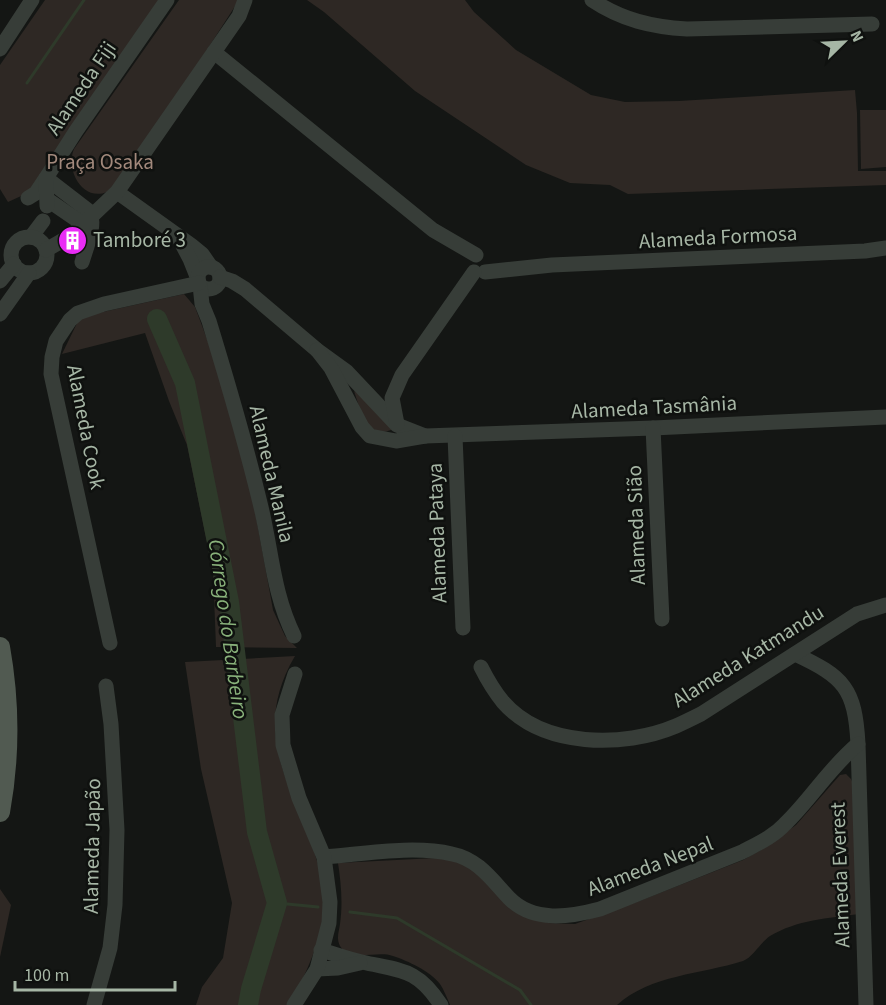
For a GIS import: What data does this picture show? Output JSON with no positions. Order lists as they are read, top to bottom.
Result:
{
  "streets": {
    "street": [
      "Alameda Fiji",
      "Alameda Formosa",
      "Alameda Tasmânia",
      "Alameda Cook",
      "Alameda Manila",
      "Alameda Sião",
      "Alameda Pataya",
      "Alameda Katmandu",
      "Alameda Japão",
      "Alameda Nepal",
      "Alameda Everest"
    ]
  },
  "crossings": [
    ["Alameda Tasmânia", "Alameda Cook"],
    ["Alameda Tasmânia", "Alameda Manila"],
    ["Alameda Tasmânia", "Alameda Sião"],
    ["Alameda Tasmânia", "Alameda Pataya"],
    ["Alameda Cook", "Alameda Manila"],
    ["Alameda Katmandu", "Alameda Everest"],
    ["Alameda Nepal", "Alameda Everest"]
  ],
  "water": ["Córrego do Barbeiro"],
  "parks": ["Praça Osaka"],
  "places": {
    "building": ["Tamboré 3"]
  },
  "scale_bar": "100 m",
  "north": "top right"
}
